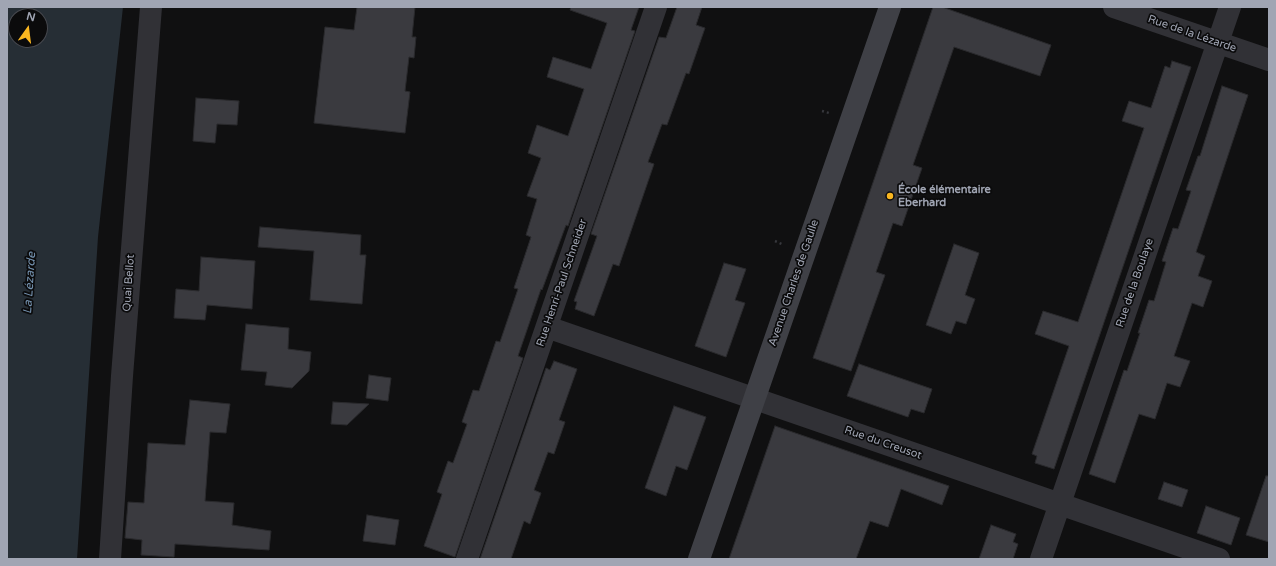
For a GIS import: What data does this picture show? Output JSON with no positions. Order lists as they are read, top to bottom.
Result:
{
  "streets": {
    "street": [
      "Rue de la Lézarde",
      "Quai Bellot",
      "Rue Henri-Paul Schneider",
      "Avenue Charles de Gaulle",
      "Rue de la Boulaye",
      "Rue du Creusot"
    ]
  },
  "crossings": [
    ["Rue de la Lézarde", "Rue de la Boulaye"],
    ["Rue Henri-Paul Schneider", "Rue du Creusot"],
    ["Avenue Charles de Gaulle", "Rue du Creusot"],
    ["Rue de la Boulaye", "Rue du Creusot"]
  ],
  "water": ["La Lézarde"],
  "places": ["École élémentaire Eberhard"],
  "north": "top"
}
